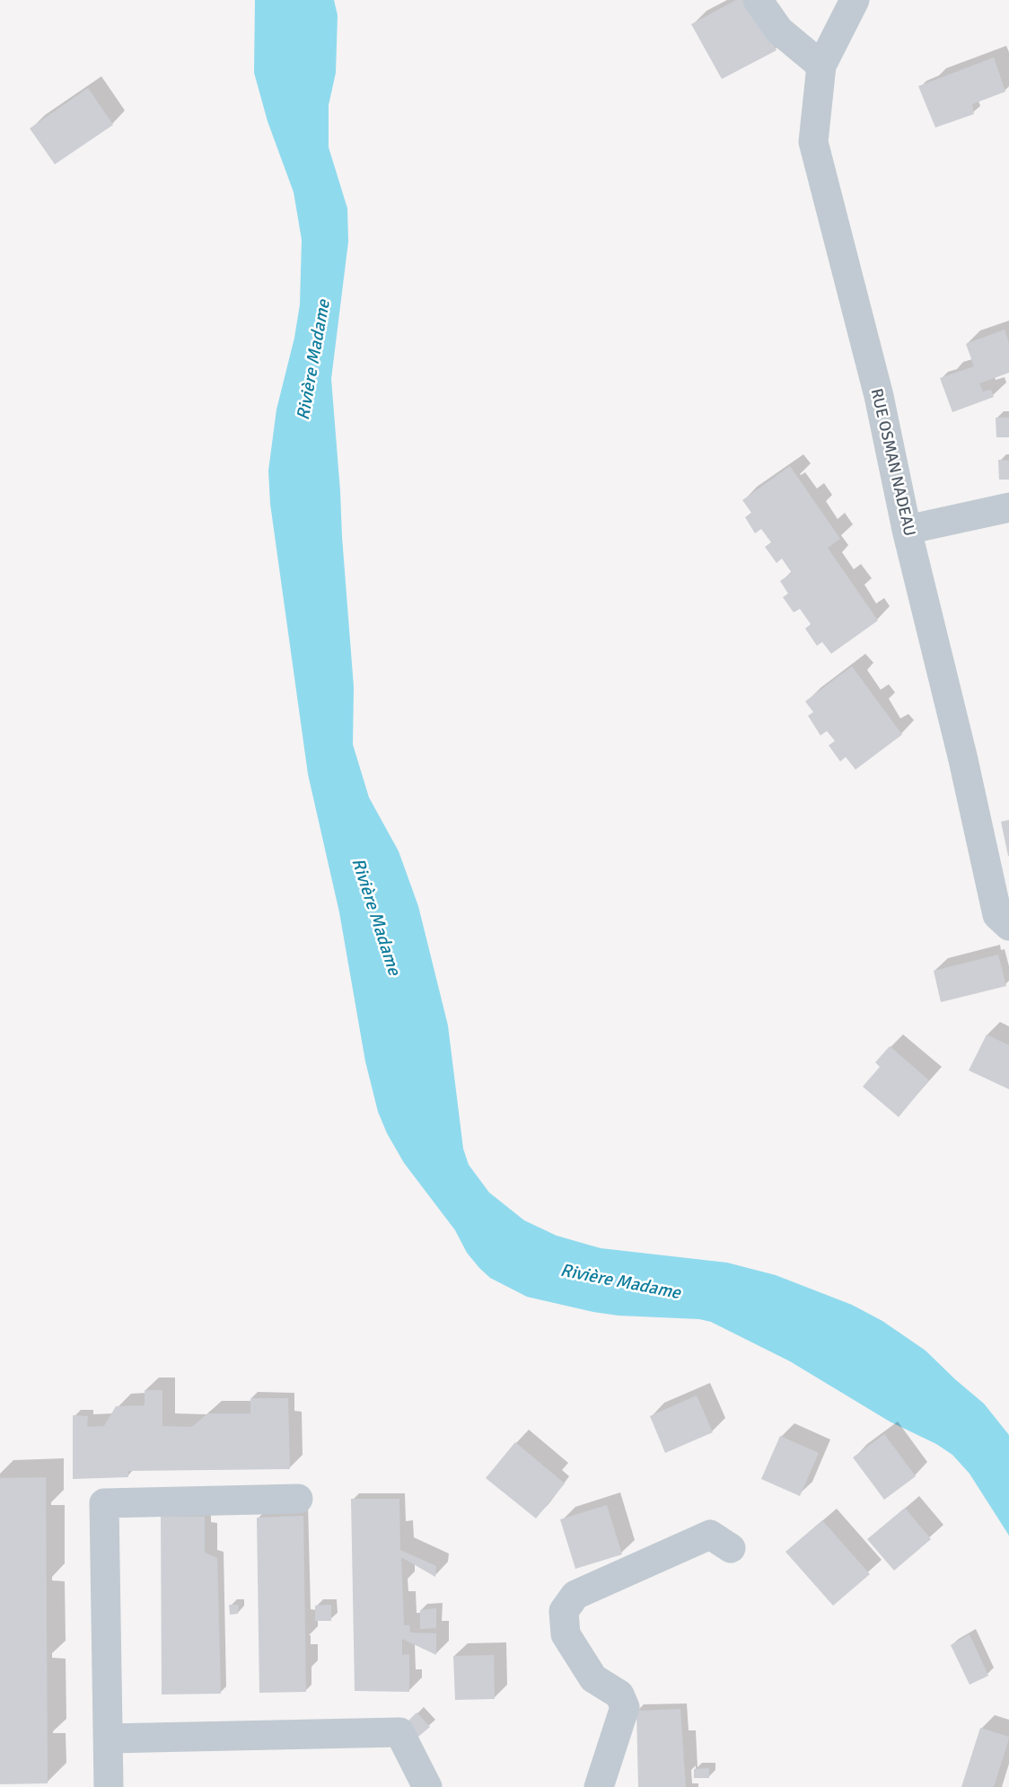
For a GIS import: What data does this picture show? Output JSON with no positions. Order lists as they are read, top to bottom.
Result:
{
  "streets": {
    "street": ["RUE OSMAN NADEAU"]
  },
  "water": ["Rivière Madame"]
}
